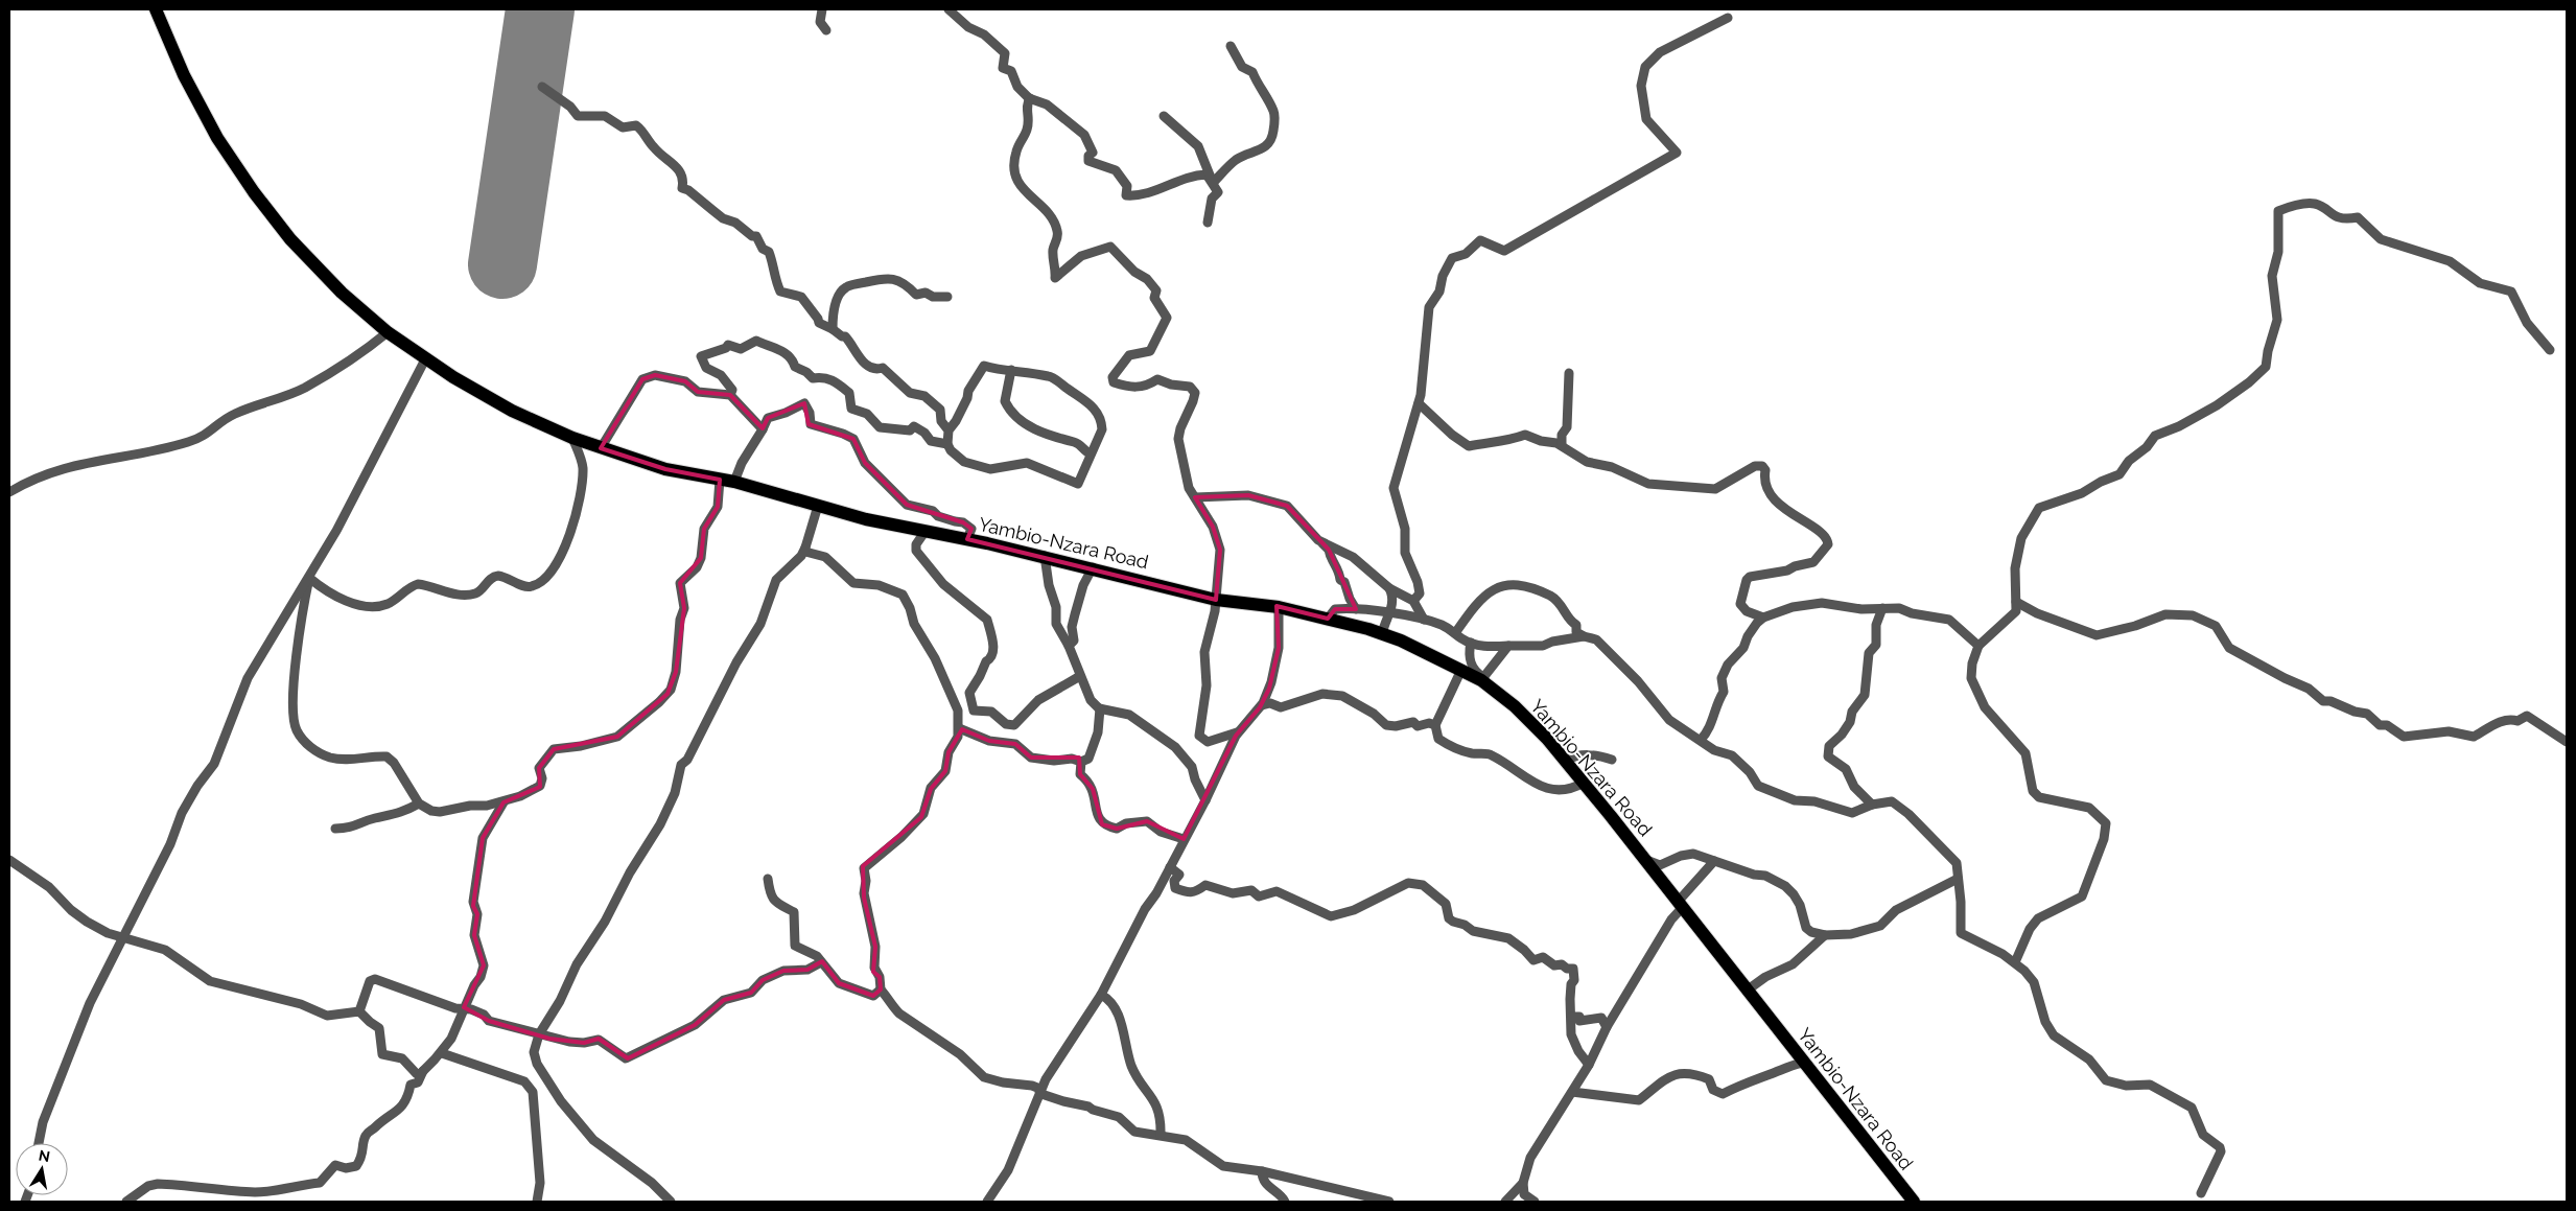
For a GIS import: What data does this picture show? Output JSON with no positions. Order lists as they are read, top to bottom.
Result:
{
  "streets": {
    "main road": ["Yambio-Nzara Road"]
  },
  "north": "top"
}
